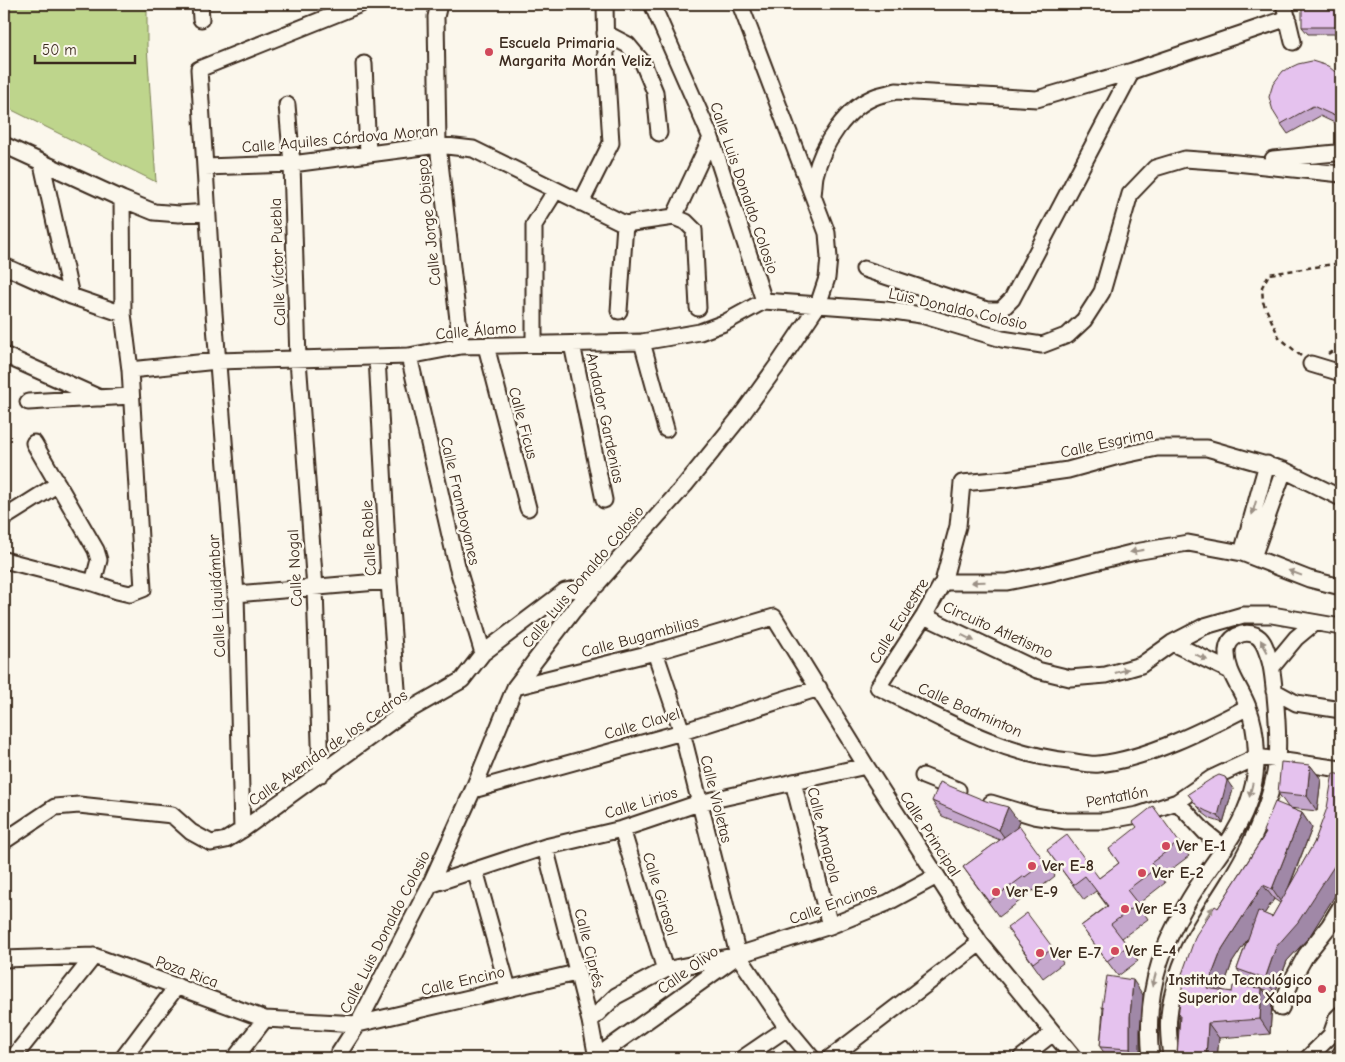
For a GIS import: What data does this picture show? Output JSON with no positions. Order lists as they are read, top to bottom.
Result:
{
  "streets": {
    "street": [
      "Calle Aquiles Córdova Moran",
      "Calle Luis Donaldo Colosio",
      "Calle Jorge Obispo",
      "Calle Víctor Puebla",
      "Luis Donaldo Colosio",
      "Calle Álamo",
      "Andador Gardenias",
      "Calle Ficus",
      "Calle Esgrima",
      "Calle Framboyanes",
      "Calle Roble",
      "Calle Nogal",
      "Calle Liquidámbar",
      "Calle Ecuestre",
      "Circuito Atletismo",
      "Calle Bugambilias",
      "Calle Badminton",
      "Calle Clavel",
      "Calle Avenida de los Cedros",
      "Pentatlón",
      "Calle Violetas",
      "Calle Lirios",
      "Calle Principal",
      "Calle Amapola",
      "Calle Girasol",
      "Calle Encinos",
      "Calle Ciprés",
      "Calle Olivo",
      "Poza Rica",
      "Calle Encino"
    ]
  },
  "crossings": [
    ["Calle Aquiles Córdova Moran", "Calle Jorge Obispo"],
    ["Calle Aquiles Córdova Moran", "Calle Víctor Puebla"],
    ["Calle Aquiles Córdova Moran", "Calle Liquidámbar"],
    ["Calle Luis Donaldo Colosio", "Luis Donaldo Colosio"],
    ["Calle Luis Donaldo Colosio", "Calle Álamo"],
    ["Calle Luis Donaldo Colosio", "Calle Bugambilias"],
    ["Calle Luis Donaldo Colosio", "Calle Clavel"],
    ["Calle Luis Donaldo Colosio", "Calle Avenida de los Cedros"],
    ["Calle Luis Donaldo Colosio", "Calle Lirios"],
    ["Calle Luis Donaldo Colosio", "Poza Rica"],
    ["Calle Luis Donaldo Colosio", "Calle Encino"],
    ["Calle Jorge Obispo", "Calle Álamo"],
    ["Calle Víctor Puebla", "Calle Álamo"],
    ["Calle Víctor Puebla", "Calle Nogal"],
    ["Calle Álamo", "Andador Gardenias"],
    ["Calle Álamo", "Calle Ficus"],
    ["Calle Álamo", "Calle Framboyanes"],
    ["Calle Álamo", "Calle Roble"],
    ["Calle Álamo", "Calle Nogal"],
    ["Calle Álamo", "Calle Liquidámbar"],
    ["Calle Esgrima", "Calle Ecuestre"],
    ["Calle Framboyanes", "Calle Avenida de los Cedros"],
    ["Calle Roble", "Calle Avenida de los Cedros"],
    ["Calle Nogal", "Calle Avenida de los Cedros"],
    ["Calle Liquidámbar", "Calle Avenida de los Cedros"],
    ["Calle Ecuestre", "Circuito Atletismo"],
    ["Calle Ecuestre", "Calle Badminton"],
    ["Calle Bugambilias", "Calle Violetas"],
    ["Calle Bugambilias", "Calle Principal"],
    ["Calle Clavel", "Calle Violetas"],
    ["Calle Clavel", "Calle Principal"],
    ["Calle Violetas", "Calle Lirios"],
    ["Calle Violetas", "Calle Encinos"],
    ["Calle Violetas", "Calle Olivo"],
    ["Calle Lirios", "Calle Principal"],
    ["Calle Lirios", "Calle Amapola"],
    ["Calle Lirios", "Calle Girasol"],
    ["Calle Lirios", "Calle Ciprés"],
    ["Calle Principal", "Calle Encinos"],
    ["Calle Amapola", "Calle Encinos"],
    ["Calle Girasol", "Calle Olivo"],
    ["Calle Encinos", "Calle Olivo"],
    ["Calle Ciprés", "Calle Olivo"],
    ["Calle Ciprés", "Calle Encino"],
    ["Poza Rica", "Calle Encino"]
  ],
  "places": [
    "Escuela Primaria Margarita Morán Veliz",
    "Ver E-1",
    "Ver E-8",
    "Ver E-2",
    "Ver E-9",
    "Ver E-3",
    "Ver E-4",
    "Ver E-7",
    "Instituto Tecnológico Superior de Xalapa"
  ],
  "scale_bar": "50 m"
}
